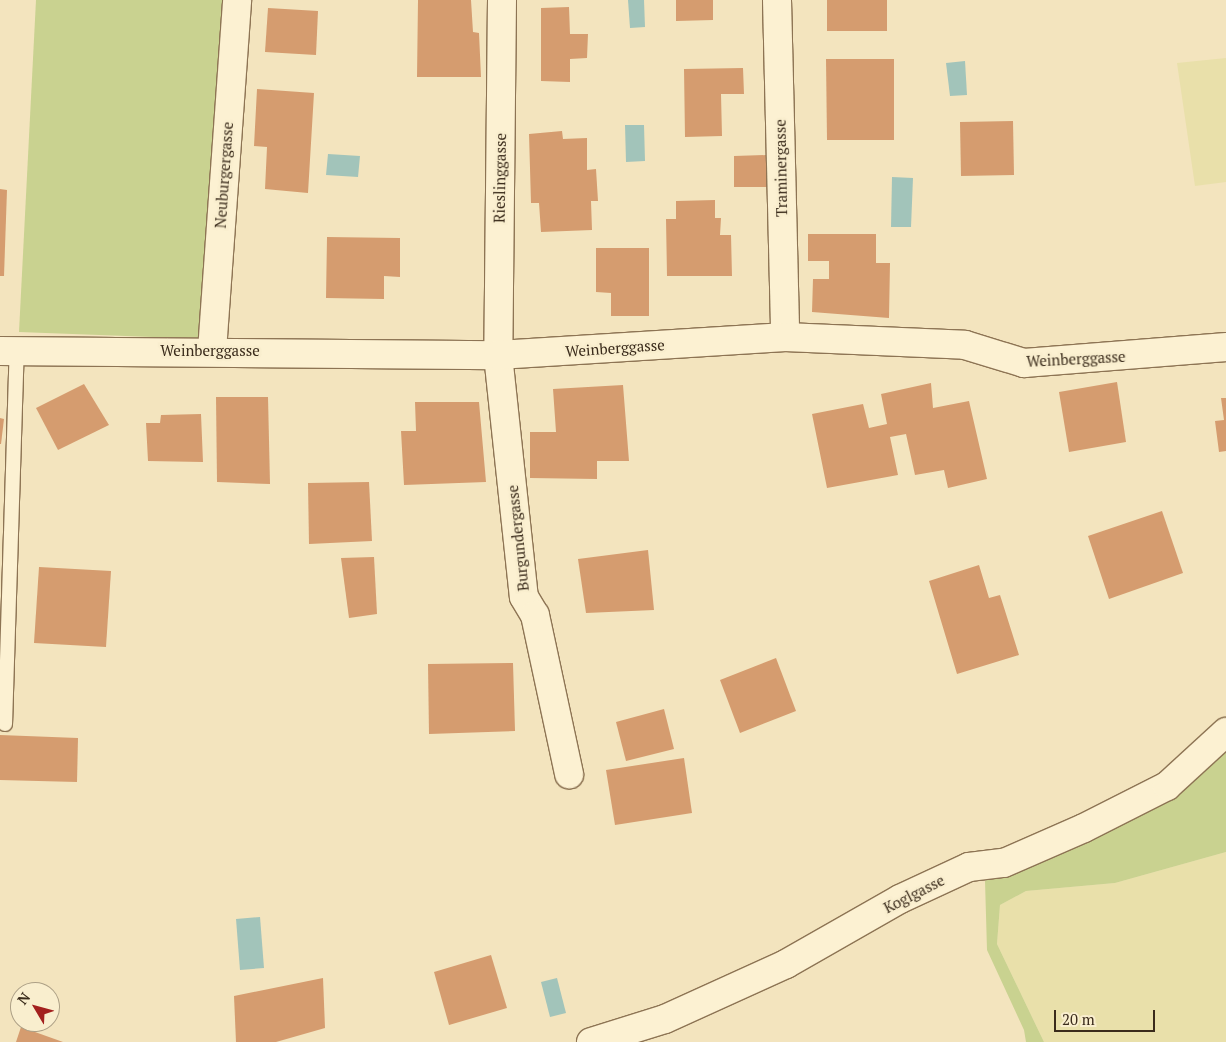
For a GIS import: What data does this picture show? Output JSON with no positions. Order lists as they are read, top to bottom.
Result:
{
  "streets": {
    "street": [
      "Traminergasse",
      "Neuburgergasse",
      "Rieslinggasse",
      "Weinberggasse",
      "Burgundergasse",
      "Koglgasse"
    ]
  },
  "crossings": [
    ["Traminergasse", "Weinberggasse"],
    ["Neuburgergasse", "Weinberggasse"],
    ["Rieslinggasse", "Weinberggasse"],
    ["Rieslinggasse", "Burgundergasse"],
    ["Weinberggasse", "Burgundergasse"]
  ],
  "scale_bar": "20 m",
  "north": "top left"
}
